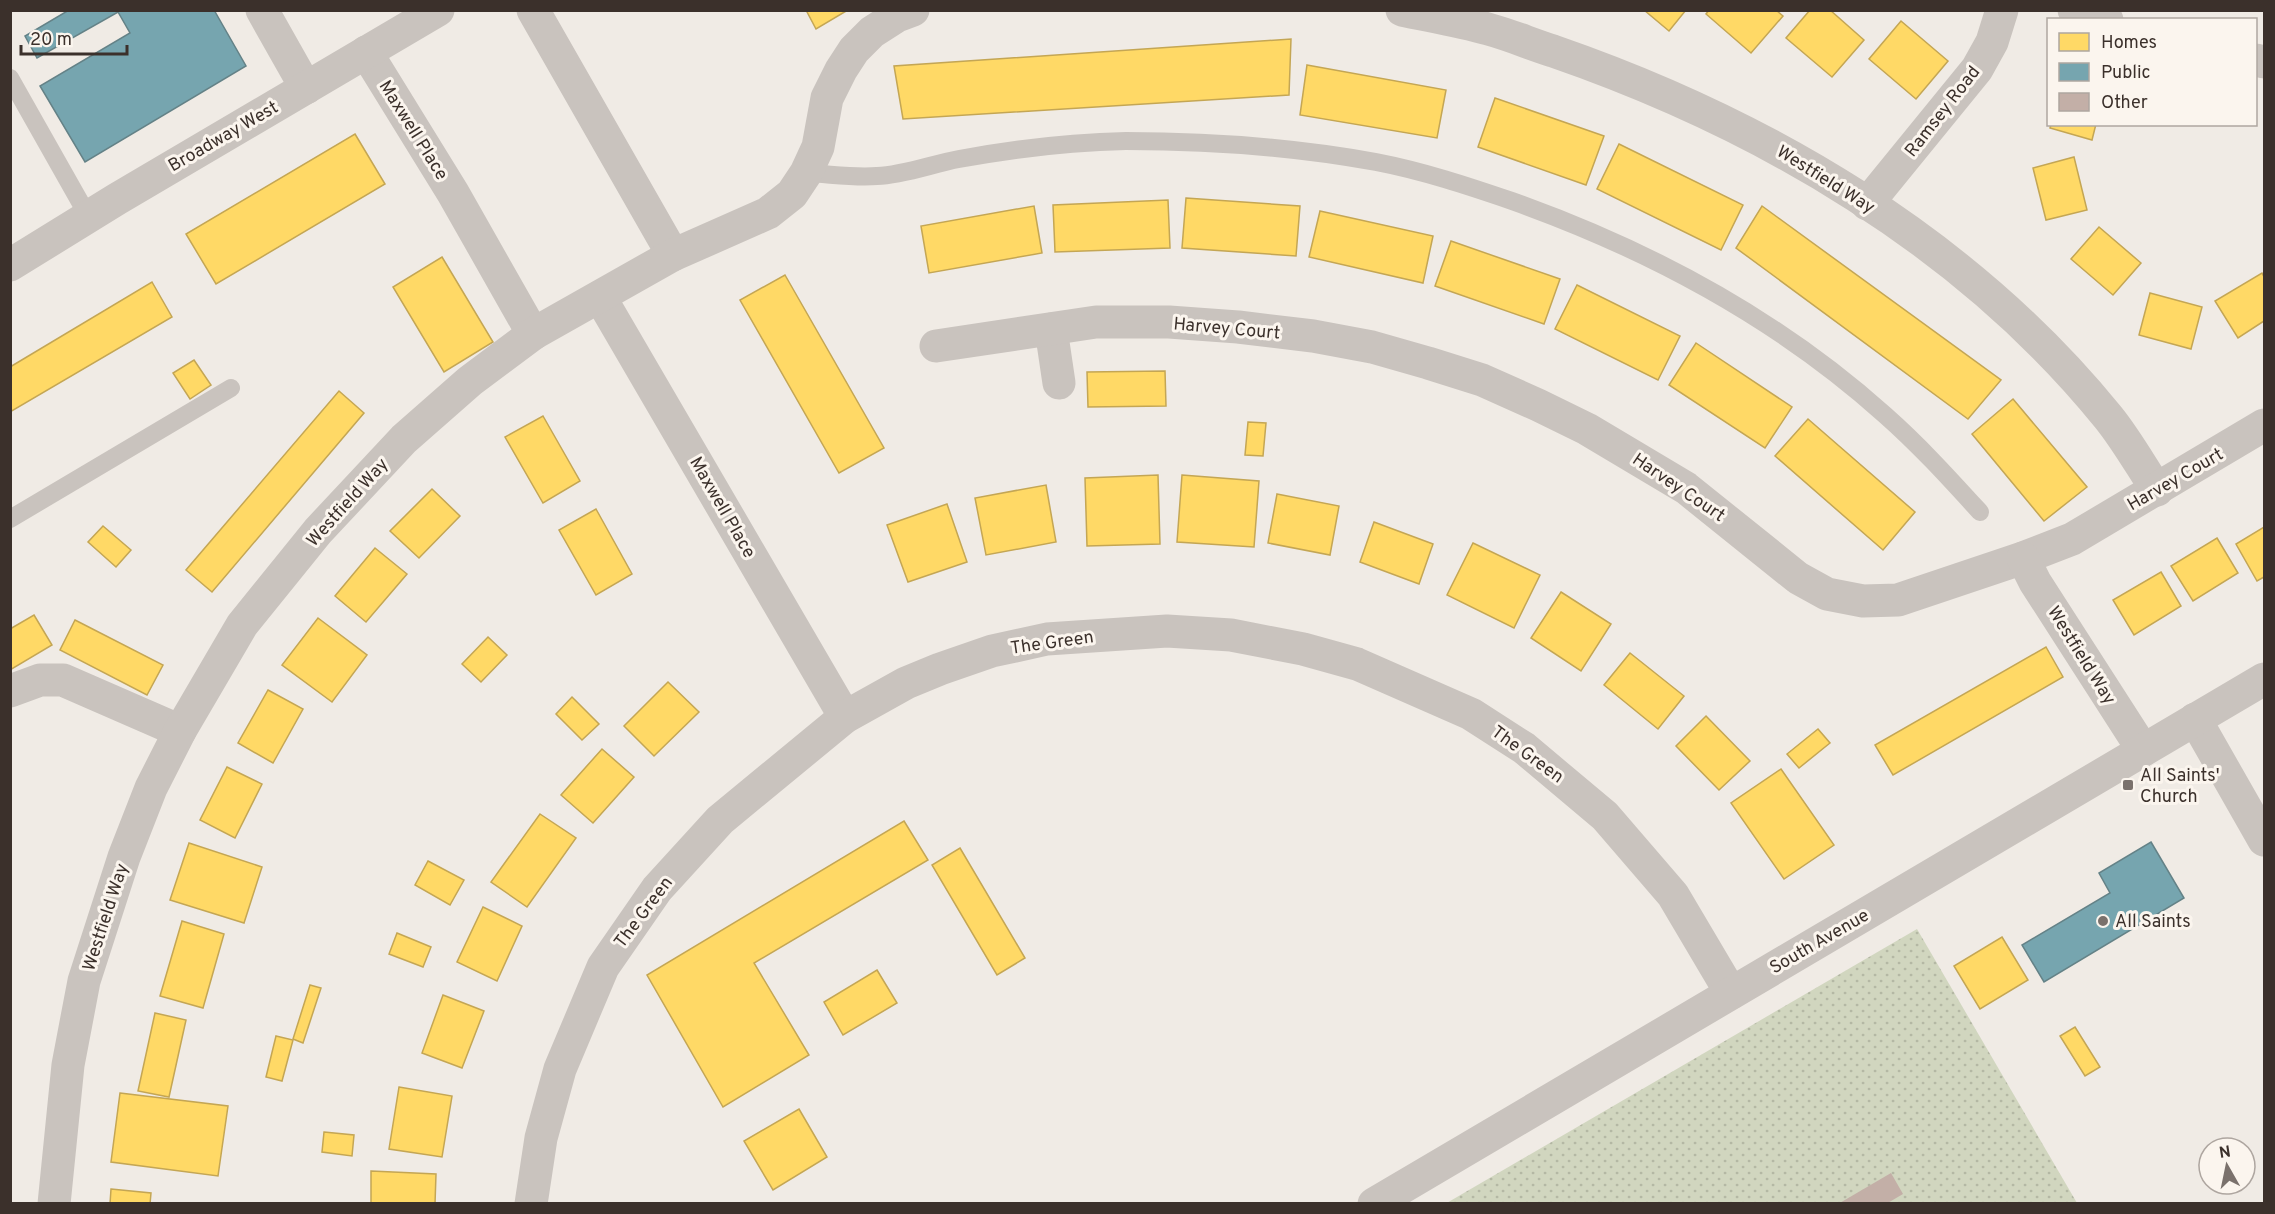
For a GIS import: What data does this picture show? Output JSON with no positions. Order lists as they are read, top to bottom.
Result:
{
  "streets": {
    "street": [
      "Ramsey Road",
      "Maxwell Place",
      "Broadway West",
      "Westfield Way",
      "Harvey Court",
      "The Green",
      "South Avenue"
    ]
  },
  "crossings": [
    ["Ramsey Road", "Westfield Way"],
    ["Maxwell Place", "Broadway West"],
    ["Maxwell Place", "Westfield Way"],
    ["Maxwell Place", "The Green"],
    ["Westfield Way", "Harvey Court"],
    ["Westfield Way", "South Avenue"],
    ["The Green", "South Avenue"]
  ],
  "places": {
    "transit": ["All Saints' Church"],
    "other": ["All Saints"]
  },
  "legend": ["Homes", "Public", "Other"],
  "scale_bar": "20 m",
  "north": "top"
}
